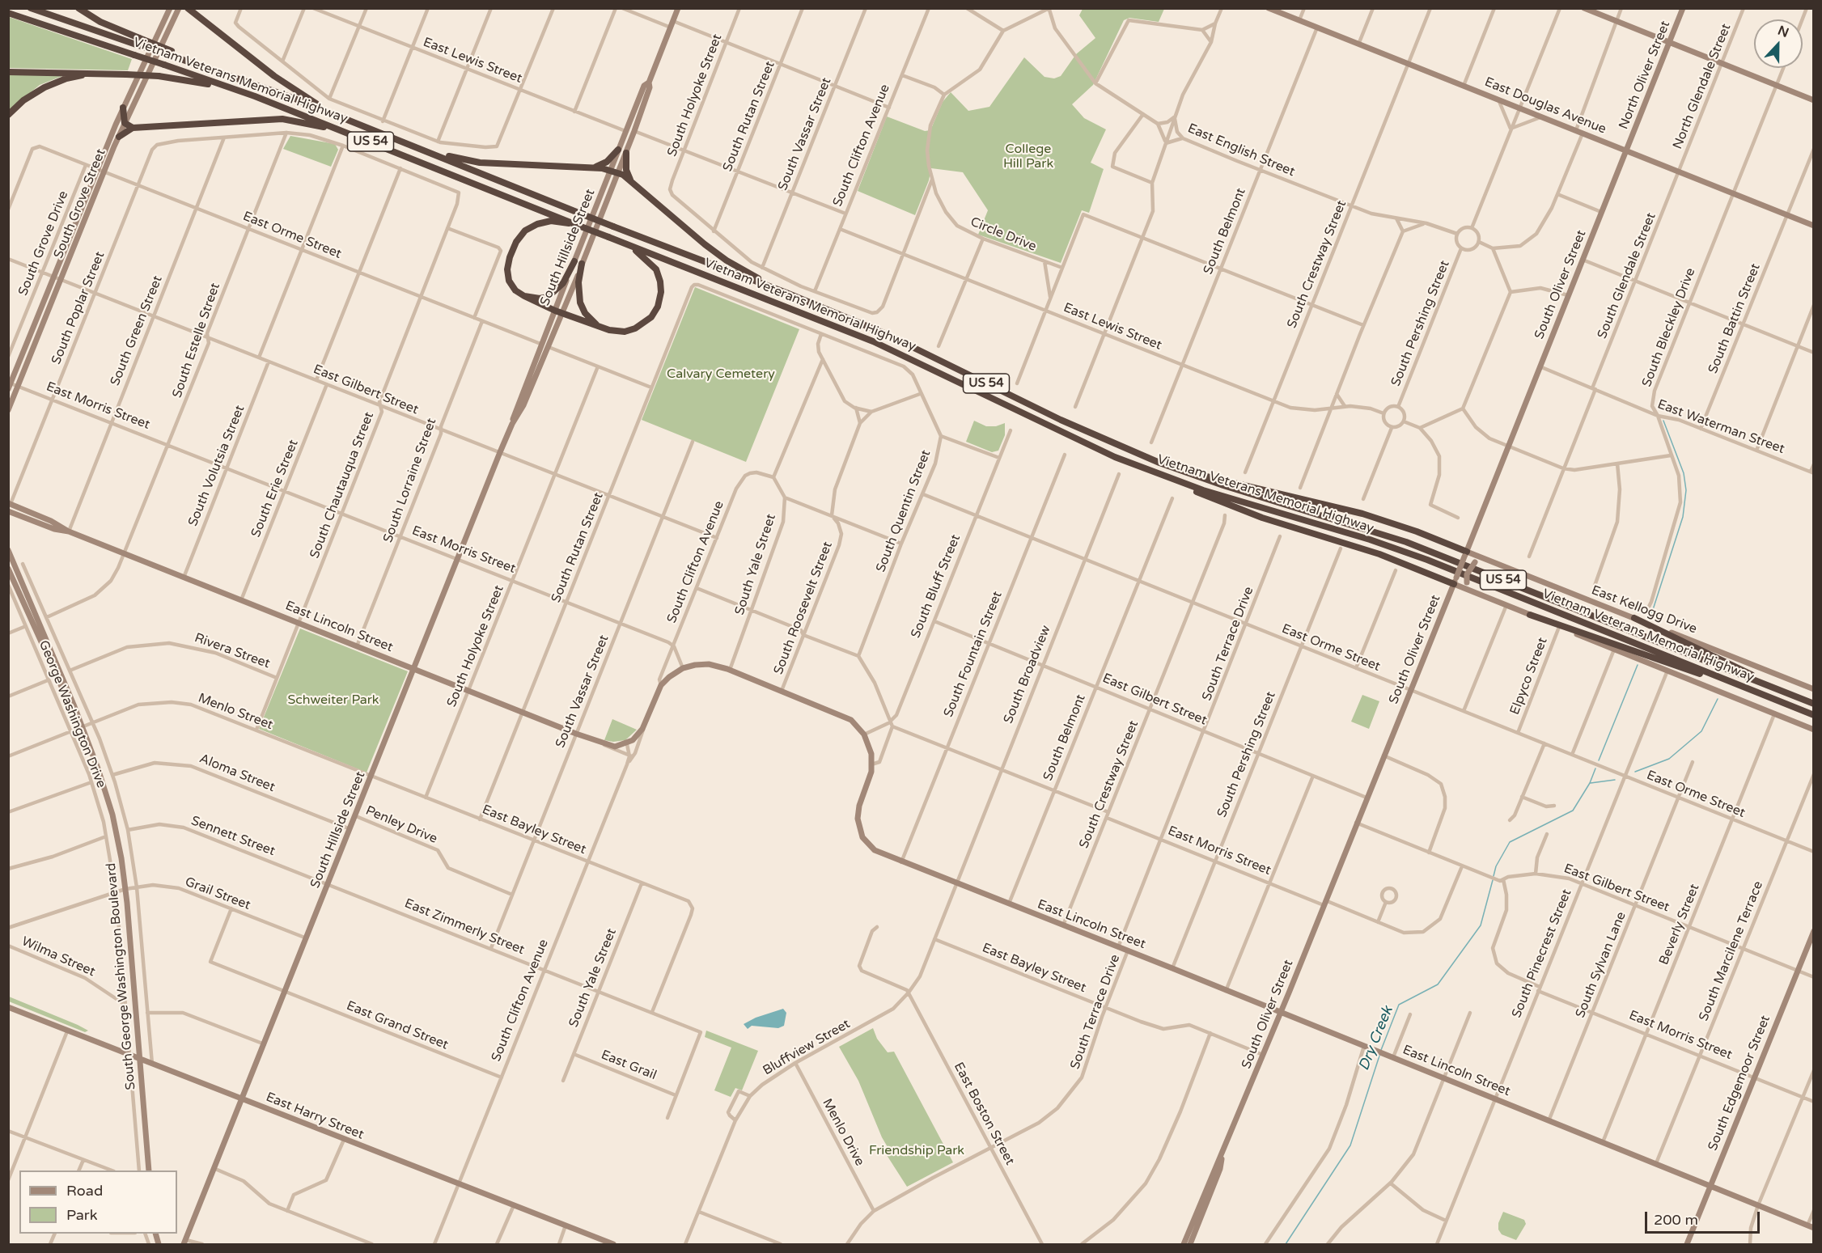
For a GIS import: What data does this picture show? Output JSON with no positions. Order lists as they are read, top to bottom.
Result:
{
  "streets": {
    "highway": ["Vietnam Veterans Memorial Highway", "US 54"],
    "main road": [
      "North Oliver Street",
      "East Douglas Avenue",
      "South Clifton Avenue",
      "South Grove Street",
      "South Hillside Street",
      "South Oliver Street",
      "East Kellogg Drive",
      "East Lincoln Street",
      "South George Washington Boulevard",
      "South Edgemoor Street",
      "East Harry Street"
    ],
    "street": [
      "East Lewis Street",
      "North Glendale Street",
      "South Holyoke Street",
      "South Rutan Street",
      "South Vassar Street",
      "East English Street",
      "South Belmont",
      "Circle Drive",
      "East Orme Street",
      "South Grove Drive",
      "South Crestway Street",
      "South Glendale Street",
      "South Poplar Street",
      "South Battin Street",
      "South Pershing Street",
      "South Bleckley Drive",
      "South Green Street",
      "South Estelle Street",
      "East Gilbert Street",
      "East Morris Street",
      "East Waterman Street",
      "South Volutsia Street",
      "South Lorraine Street",
      "South Chautauqua Street",
      "South Erie Street",
      "South Quentin Street",
      "South Yale Street",
      "South Bluff Street",
      "South Roosevelt Street",
      "South Terrace Drive",
      "Rivera Street",
      "South Fountain Street",
      "South Broadview",
      "Elpyco Street",
      "Menlo Street",
      "George Washington Drive",
      "Aloma Street",
      "Penley Drive",
      "East Bayley Street",
      "Sennett Street",
      "Grail Street",
      "Beverly Street",
      "East Zimmerly Street",
      "South Marcilene Terrace",
      "South Pinecrest Street",
      "Wilma Street",
      "South Sylvan Lane",
      "East Grand Street",
      "Bluffview Street",
      "East Grail",
      "East Boston Street",
      "Menlo Drive"
    ]
  },
  "crossings": [
    ["East Lewis Street", "South Clifton Avenue"],
    ["East Lewis Street", "South Belmont"],
    ["East Lewis Street", "South Hillside Street"],
    ["East Lewis Street", "South Crestway Street"],
    ["East Lewis Street", "South Pershing Street"],
    ["North Oliver Street", "East Douglas Avenue"],
    ["North Oliver Street", "South Oliver Street"],
    ["North Glendale Street", "East Douglas Avenue"],
    ["North Glendale Street", "South Glendale Street"],
    ["South Holyoke Street", "South Rutan Street"],
    ["South Holyoke Street", "East Gilbert Street"],
    ["South Holyoke Street", "East Morris Street"],
    ["South Holyoke Street", "East Lincoln Street"],
    ["South Holyoke Street", "East Bayley Street"],
    ["East Douglas Avenue", "South Belmont"],
    ["East Douglas Avenue", "South Crestway Street"],
    ["East Douglas Avenue", "South Glendale Street"],
    ["East Douglas Avenue", "South Oliver Street"],
    ["East Douglas Avenue", "South Battin Street"],
    ["East Douglas Avenue", "South Bleckley Drive"],
    ["South Rutan Street", "East Gilbert Street"],
    ["South Rutan Street", "East Morris Street"],
    ["South Rutan Street", "South Quentin Street"],
    ["South Rutan Street", "East Lincoln Street"],
    ["South Rutan Street", "East Bayley Street"],
    ["South Vassar Street", "East Gilbert Street"],
    ["South Vassar Street", "East Morris Street"],
    ["South Vassar Street", "East Lincoln Street"],
    ["South Vassar Street", "Penley Drive"],
    ["South Vassar Street", "East Bayley Street"],
    ["South Vassar Street", "East Zimmerly Street"],
    ["South Clifton Avenue", "East Gilbert Street"],
    ["South Clifton Avenue", "East Morris Street"],
    ["South Clifton Avenue", "East Lincoln Street"],
    ["South Clifton Avenue", "East Bayley Street"],
    ["South Clifton Avenue", "East Zimmerly Street"],
    ["South Clifton Avenue", "East Grand Street"],
    ["South Clifton Avenue", "East Harry Street"],
    ["East English Street", "South Belmont"],
    ["East English Street", "South Crestway Street"],
    ["East English Street", "South Pershing Street"],
    ["South Grove Street", "East Orme Street"],
    ["South Grove Street", "East Gilbert Street"],
    ["South Grove Street", "East Morris Street"],
    ["South Belmont", "East Orme Street"],
    ["South Belmont", "East Gilbert Street"],
    ["South Belmont", "East Lincoln Street"],
    ["East Orme Street", "South Grove Drive"],
    ["East Orme Street", "South Hillside Street"],
    ["East Orme Street", "South Crestway Street"],
    ["East Orme Street", "South Oliver Street"],
    ["East Orme Street", "South Poplar Street"],
    ["East Orme Street", "South Pershing Street"],
    ["East Orme Street", "South Green Street"],
    ["East Orme Street", "South Estelle Street"],
    ["East Orme Street", "South Lorraine Street"],
    ["East Orme Street", "South Chautauqua Street"],
    ["East Orme Street", "South Quentin Street"],
    ["East Orme Street", "South Bluff Street"],
    ["East Orme Street", "South Terrace Drive"],
    ["East Orme Street", "South Fountain Street"],
    ["East Orme Street", "South Broadview"],
    ["East Orme Street", "Elpyco Street"],
    ["East Orme Street", "Beverly Street"],
    ["East Orme Street", "South Marcilene Terrace"],
    ["East Orme Street", "South Pinecrest Street"],
    ["East Orme Street", "South Sylvan Lane"],
    ["South Grove Drive", "East Gilbert Street"],
    ["South Hillside Street", "East Gilbert Street"],
    ["South Hillside Street", "East Morris Street"],
    ["South Hillside Street", "East Lincoln Street"],
    ["South Hillside Street", "Menlo Street"],
    ["South Hillside Street", "Aloma Street"],
    ["South Hillside Street", "Penley Drive"],
    ["South Hillside Street", "East Bayley Street"],
    ["South Hillside Street", "Sennett Street"],
    ["South Hillside Street", "Grail Street"],
    ["South Hillside Street", "East Zimmerly Street"],
    ["South Hillside Street", "East Grand Street"],
    ["South Hillside Street", "East Harry Street"],
    ["South Crestway Street", "East Gilbert Street"],
    ["South Crestway Street", "East Morris Street"],
    ["South Crestway Street", "East Lincoln Street"],
    ["South Glendale Street", "East Waterman Street"],
    ["South Oliver Street", "East Gilbert Street"],
    ["South Oliver Street", "East Morris Street"],
    ["South Oliver Street", "East Waterman Street"],
    ["South Oliver Street", "East Kellogg Drive"],
    ["South Oliver Street", "East Lincoln Street"],
    ["South Oliver Street", "East Bayley Street"],
    ["South Poplar Street", "South Green Street"],
    ["South Poplar Street", "East Gilbert Street"],
    ["South Poplar Street", "East Morris Street"],
    ["South Poplar Street", "East Lincoln Street"],
    ["South Battin Street", "East Waterman Street"],
    ["South Pershing Street", "East Gilbert Street"],
    ["South Pershing Street", "East Morris Street"],
    ["South Pershing Street", "East Lincoln Street"],
    ["South Bleckley Drive", "East Waterman Street"],
    ["South Green Street", "East Gilbert Street"],
    ["South Green Street", "East Morris Street"],
    ["South Green Street", "East Lincoln Street"],
    ["South Estelle Street", "East Gilbert Street"],
    ["South Estelle Street", "East Morris Street"],
    ["South Estelle Street", "East Lincoln Street"],
    ["South Estelle Street", "George Washington Drive"],
    ["East Gilbert Street", "East Morris Street"],
    ["East Gilbert Street", "South Volutsia Street"],
    ["East Gilbert Street", "South Lorraine Street"],
    ["East Gilbert Street", "South Chautauqua Street"],
    ["East Gilbert Street", "South Erie Street"],
    ["East Gilbert Street", "South Bluff Street"],
    ["East Gilbert Street", "South Terrace Drive"],
    ["East Gilbert Street", "South Fountain Street"],
    ["East Gilbert Street", "South Broadview"],
    ["East Gilbert Street", "Beverly Street"],
    ["East Gilbert Street", "South Marcilene Terrace"],
    ["East Gilbert Street", "South Pinecrest Street"],
    ["East Gilbert Street", "South Sylvan Lane"],
    ["East Gilbert Street", "South Edgemoor Street"],
    ["East Morris Street", "South Volutsia Street"],
    ["East Morris Street", "South Lorraine Street"],
    ["East Morris Street", "South Chautauqua Street"],
    ["East Morris Street", "South Erie Street"],
    ["East Morris Street", "South Terrace Drive"],
    ["East Morris Street", "Beverly Street"],
    ["East Morris Street", "South Marcilene Terrace"],
    ["East Morris Street", "South Pinecrest Street"],
    ["East Morris Street", "South Sylvan Lane"],
    ["East Morris Street", "South Edgemoor Street"],
    ["South Volutsia Street", "East Lincoln Street"],
    ["South Lorraine Street", "East Lincoln Street"],
    ["South Chautauqua Street", "East Lincoln Street"],
    ["South Chautauqua Street", "Rivera Street"],
    ["South Chautauqua Street", "Menlo Street"],
    ["South Erie Street", "East Lincoln Street"],
    ["South Yale Street", "East Bayley Street"],
    ["South Yale Street", "East Zimmerly Street"],
    ["South Yale Street", "East Grail"],
    ["East Lincoln Street", "South Terrace Drive"],
    ["East Lincoln Street", "South Fountain Street"],
    ["East Lincoln Street", "South Broadview"],
    ["East Lincoln Street", "Beverly Street"],
    ["East Lincoln Street", "South Marcilene Terrace"],
    ["East Lincoln Street", "South Pinecrest Street"],
    ["East Lincoln Street", "South Sylvan Lane"],
    ["East Lincoln Street", "Bluffview Street"],
    ["East Lincoln Street", "South Edgemoor Street"],
    ["South Terrace Drive", "East Bayley Street"],
    ["South Terrace Drive", "East Boston Street"],
    ["South Terrace Drive", "Menlo Drive"],
    ["Rivera Street", "George Washington Drive"],
    ["South Broadview", "Bluffview Street"],
    ["Menlo Street", "George Washington Drive"],
    ["Menlo Street", "East Bayley Street"],
    ["Menlo Street", "South George Washington Boulevard"],
    ["George Washington Drive", "Aloma Street"],
    ["George Washington Drive", "Sennett Street"],
    ["George Washington Drive", "Grail Street"],
    ["George Washington Drive", "Wilma Street"],
    ["George Washington Drive", "East Harry Street"],
    ["East Bayley Street", "East Zimmerly Street"],
    ["East Bayley Street", "Bluffview Street"],
    ["Sennett Street", "East Zimmerly Street"],
    ["Grail Street", "South George Washington Boulevard"],
    ["East Zimmerly Street", "East Grail"],
    ["South George Washington Boulevard", "East Harry Street"],
    ["Bluffview Street", "East Boston Street"],
    ["Bluffview Street", "Menlo Drive"]
  ],
  "water": ["Dry Creek"],
  "parks": [
    "College Hill Park",
    "Calvary Cemetery",
    "Schweiter Park",
    "Friendship Park"
  ],
  "legend": ["Road", "Park"],
  "scale_bar": "200 m",
  "north": "top"
}
